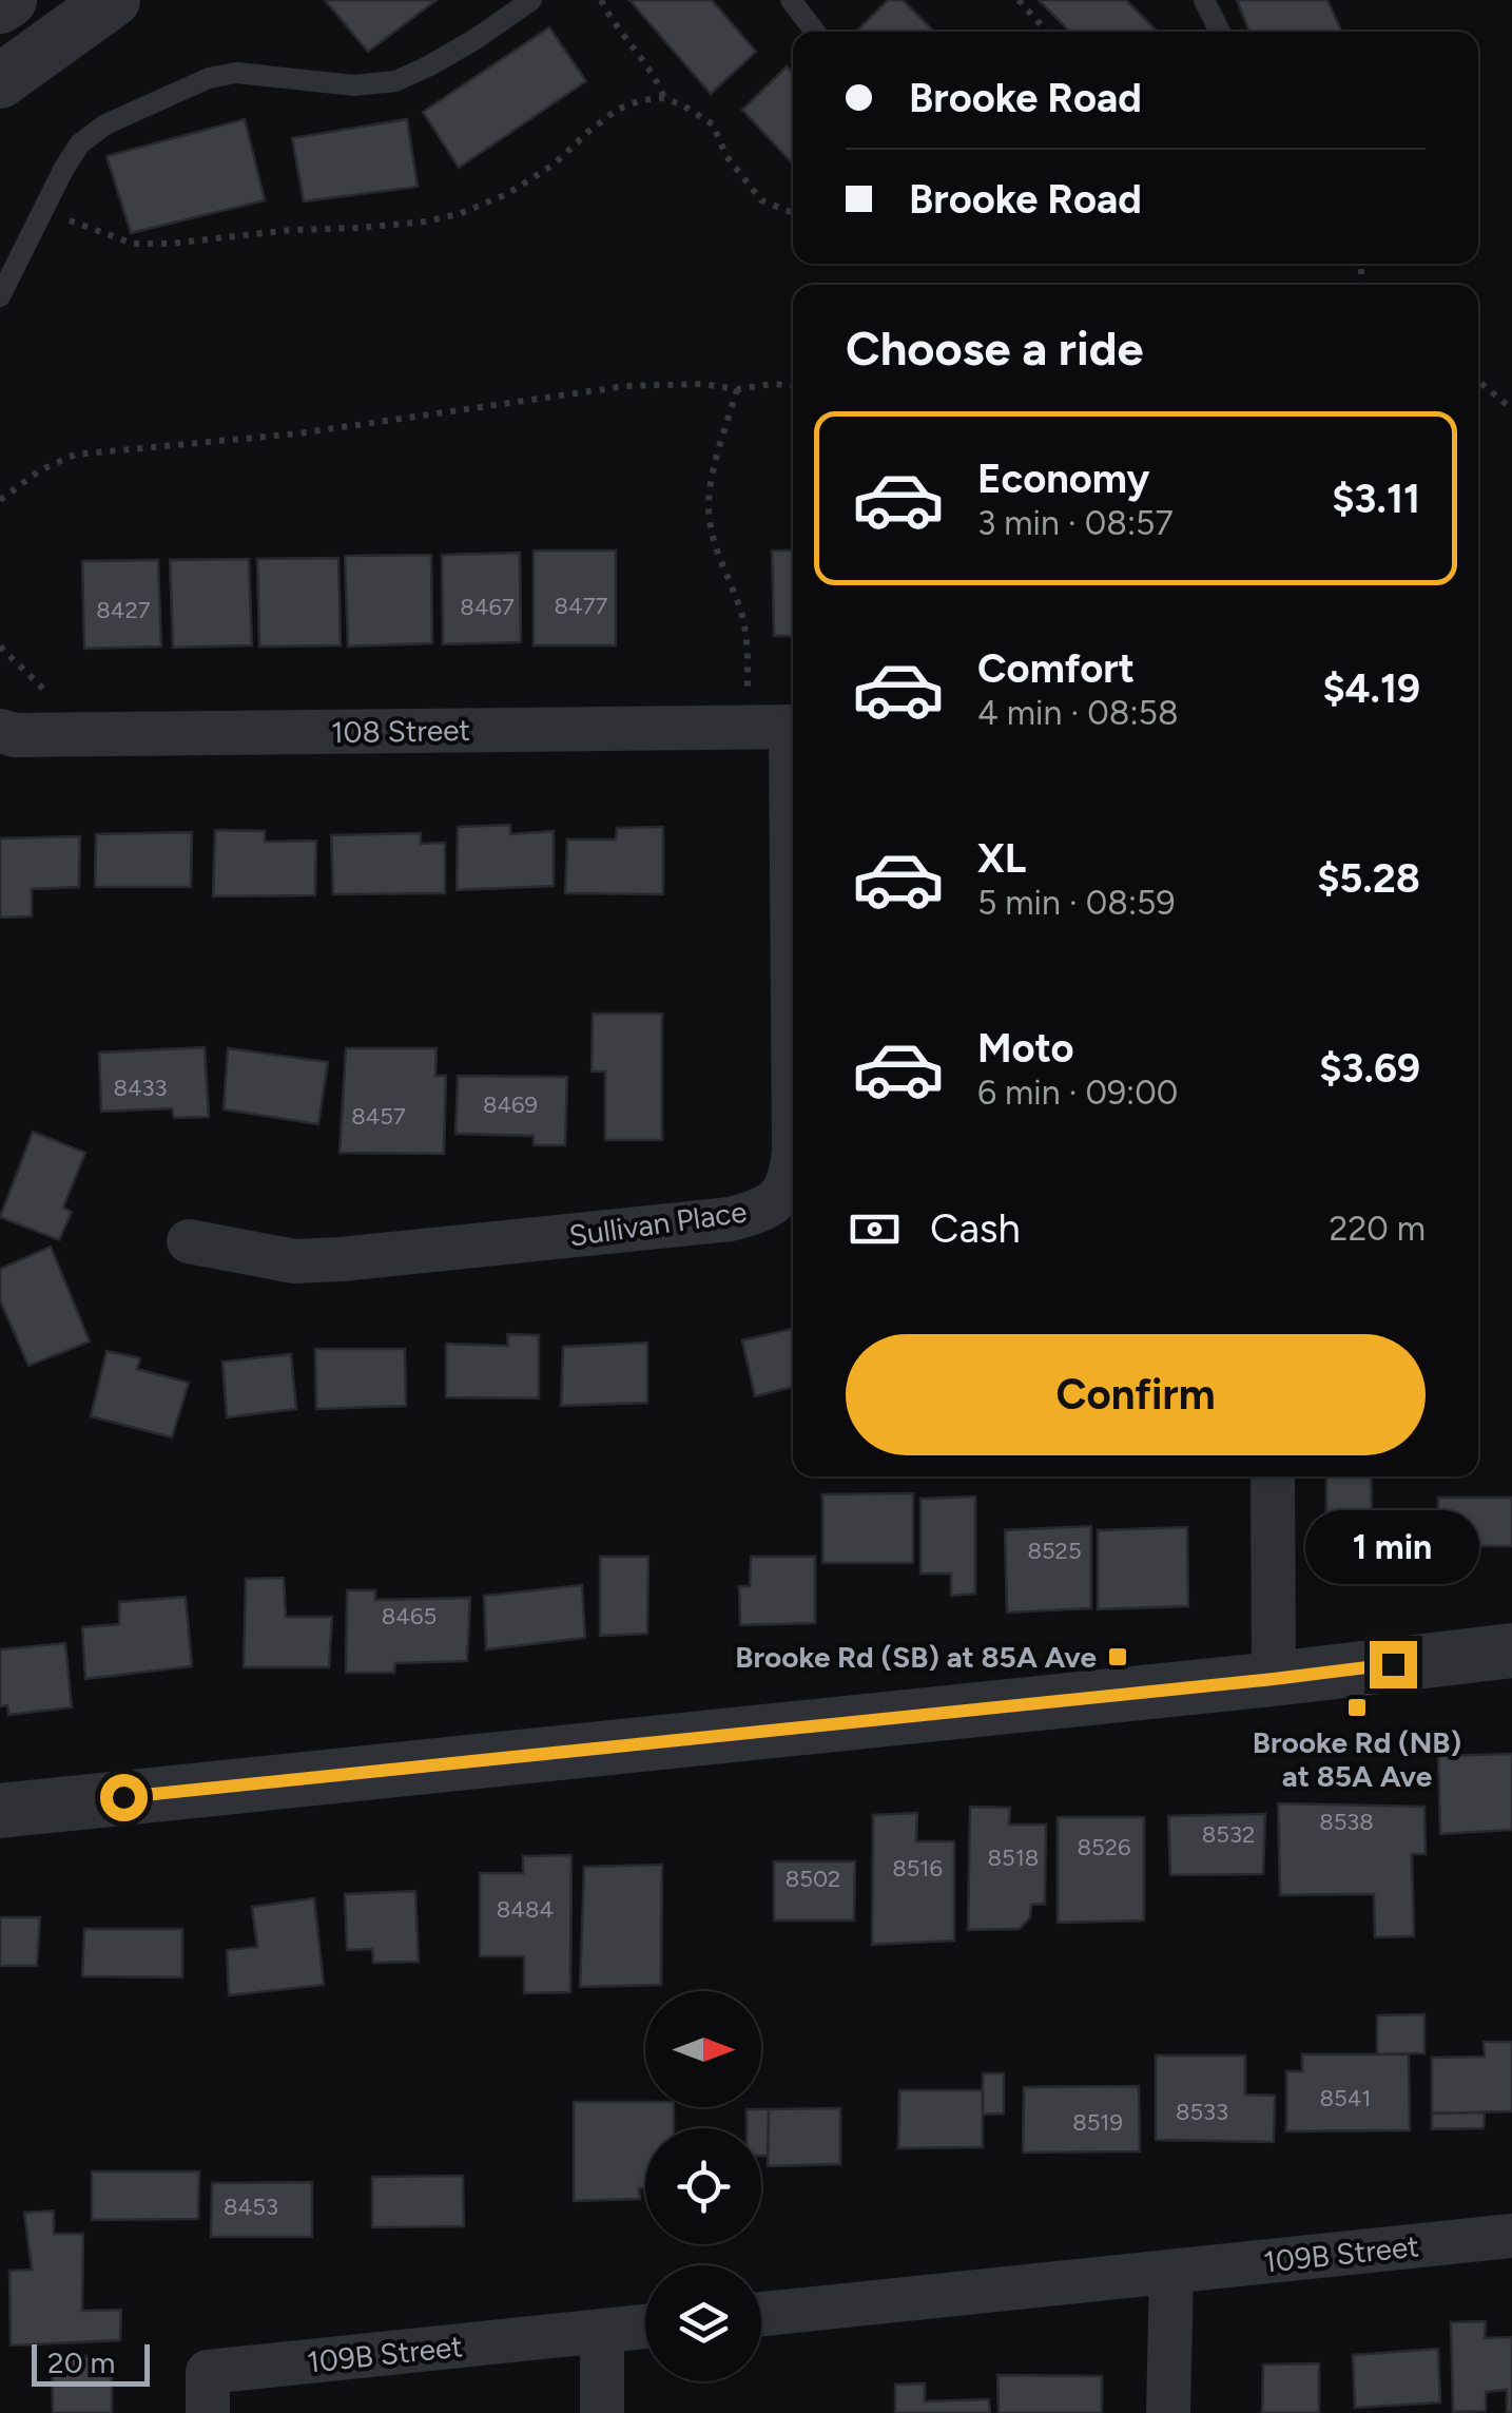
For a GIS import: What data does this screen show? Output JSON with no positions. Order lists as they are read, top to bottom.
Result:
{
  "streets": {
    "street": ["108 Street", "Sullivan Place", "109B Street"]
  },
  "places": {
    "transit": ["Brooke Rd (SB) at 85A Ave", "Brooke Rd (NB) at 85A Ave"]
  },
  "house_numbers": [
    "8477",
    "8467",
    "8427",
    "8433",
    "8469",
    "8457",
    "8525",
    "8465",
    "8538",
    "8532",
    "8526",
    "8518",
    "8516",
    "8502",
    "8484",
    "8541",
    "8533",
    "8519",
    "8453"
  ],
  "scale_bar": "20 m",
  "north": "right",
  "page": {
    "banner": ["Brooke Road", "Brooke Road"],
    "heading": "Choose a ride",
    "list": [
      {
        "name": "Economy",
        "note": "3 min · 08:57",
        "value": "$3.11"
      },
      {
        "name": "Comfort",
        "note": "4 min · 08:58",
        "value": "$4.19"
      },
      {
        "name": "XL",
        "note": "5 min · 08:59",
        "value": "$5.28"
      },
      {
        "name": "Moto",
        "note": "6 min · 09:00",
        "value": "$3.69"
      }
    ],
    "pay": ["Cash", "220 m"],
    "buttons": "Confirm",
    "bubble": "1 min",
    "scale": "20 m"
  }
}
